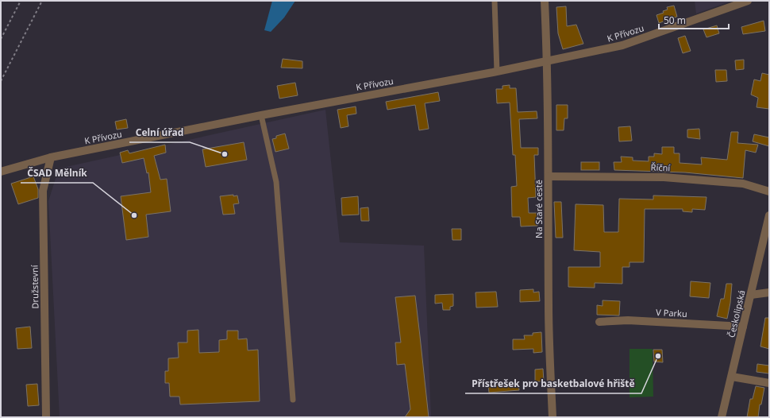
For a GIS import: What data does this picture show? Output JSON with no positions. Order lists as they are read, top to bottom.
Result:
{
  "streets": {
    "street": [
      "K Přívozu",
      "Říční",
      "Na Staré cestě",
      "Družstevní",
      "V Parku",
      "Českolipská"
    ]
  },
  "crossings": [
    ["K Přívozu", "Na Staré cestě"],
    ["K Přívozu", "Družstevní"],
    ["Říční", "Na Staré cestě"],
    ["V Parku", "Českolipská"]
  ],
  "places": ["Celní úřad", "ČSAD Mělník", "Přístřešek pro basketbalové hřiště"],
  "scale_bar": "50 m"
}
